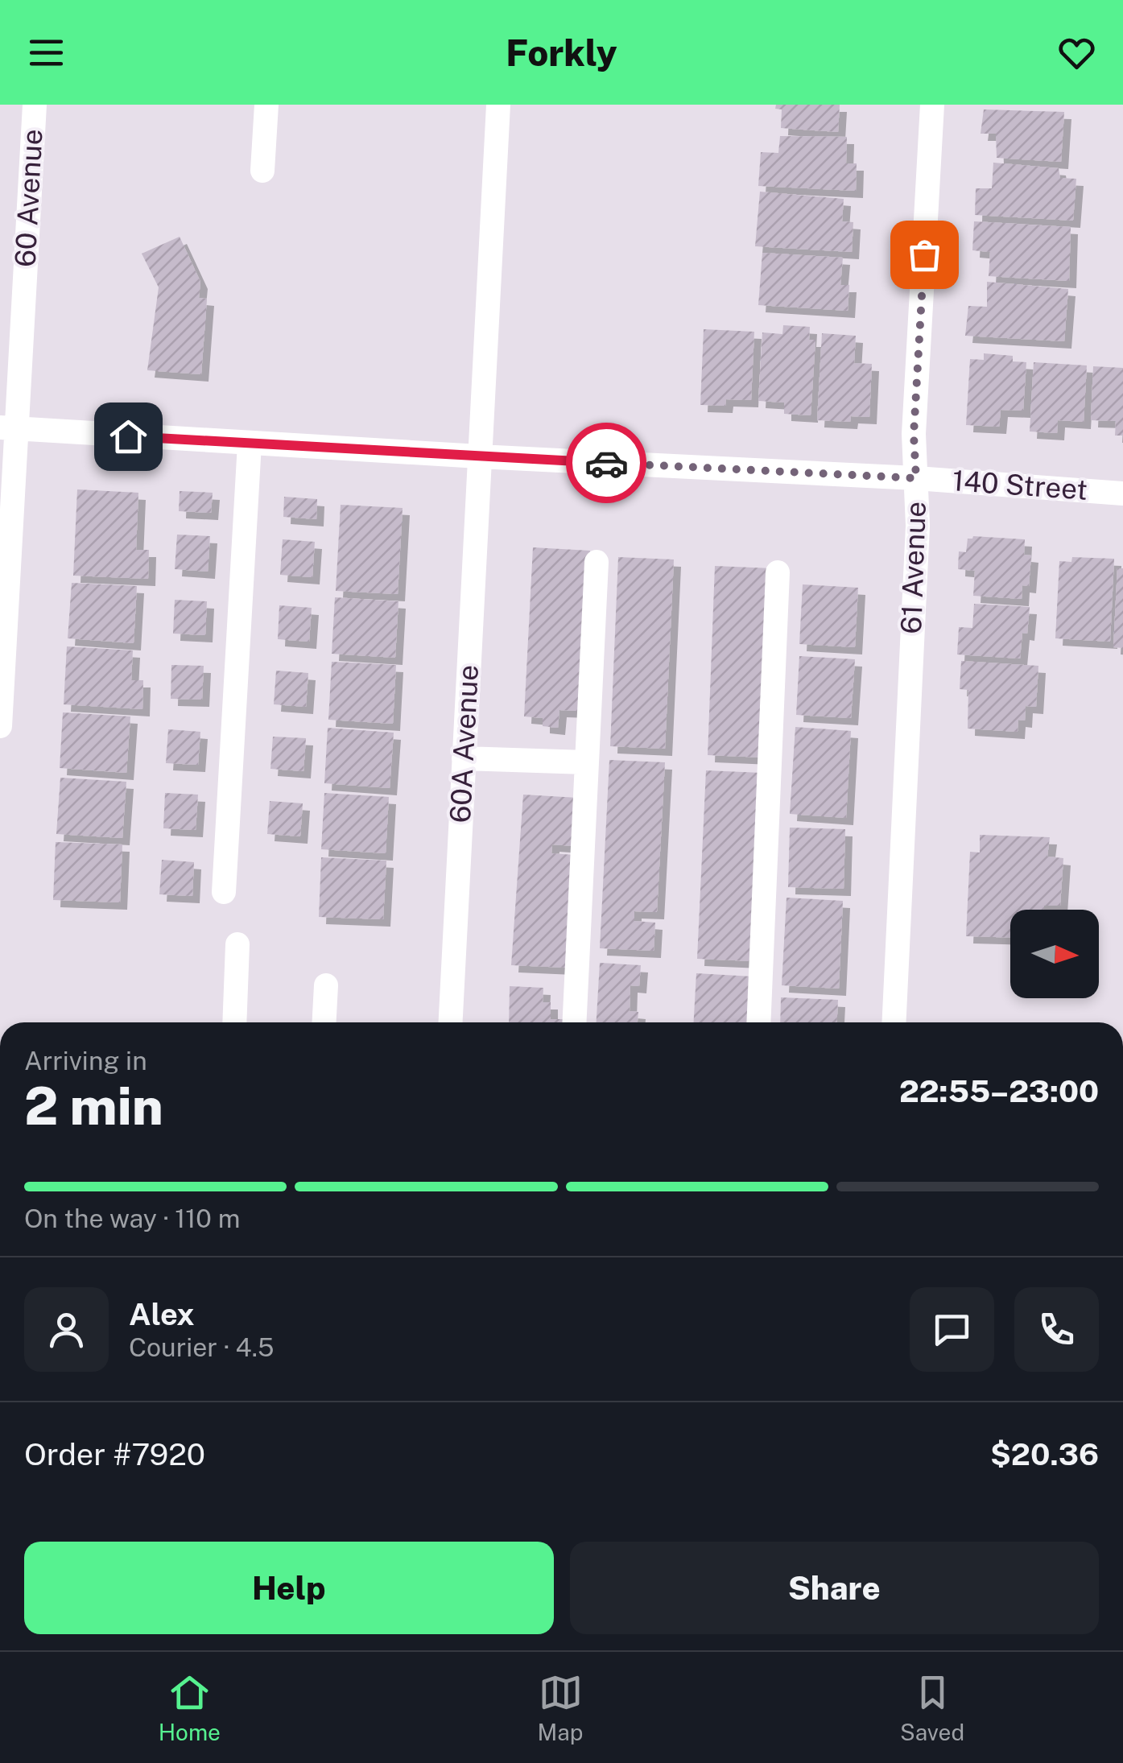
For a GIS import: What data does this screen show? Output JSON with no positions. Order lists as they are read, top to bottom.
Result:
{
  "streets": {
    "street": [
      "60 Avenue",
      "140 Street",
      "61 Avenue",
      "60A Avenue"
    ]
  },
  "crossings": [
    ["60 Avenue", "140 Street"],
    ["140 Street", "61 Avenue"],
    ["140 Street", "60A Avenue"]
  ],
  "north": "right",
  "page": {
    "header": "Forkly",
    "heading": ["2 min", "Arriving in", "22:55–23:00"],
    "panel": [
      "Alex",
      "Courier · 4.5",
      "Order #7920",
      "$20.36"
    ],
    "bar": "On the way · 110 m",
    "buttons": ["Help", "Share"],
    "tabs": ["Home", "Map", "Saved"]
  }
}
